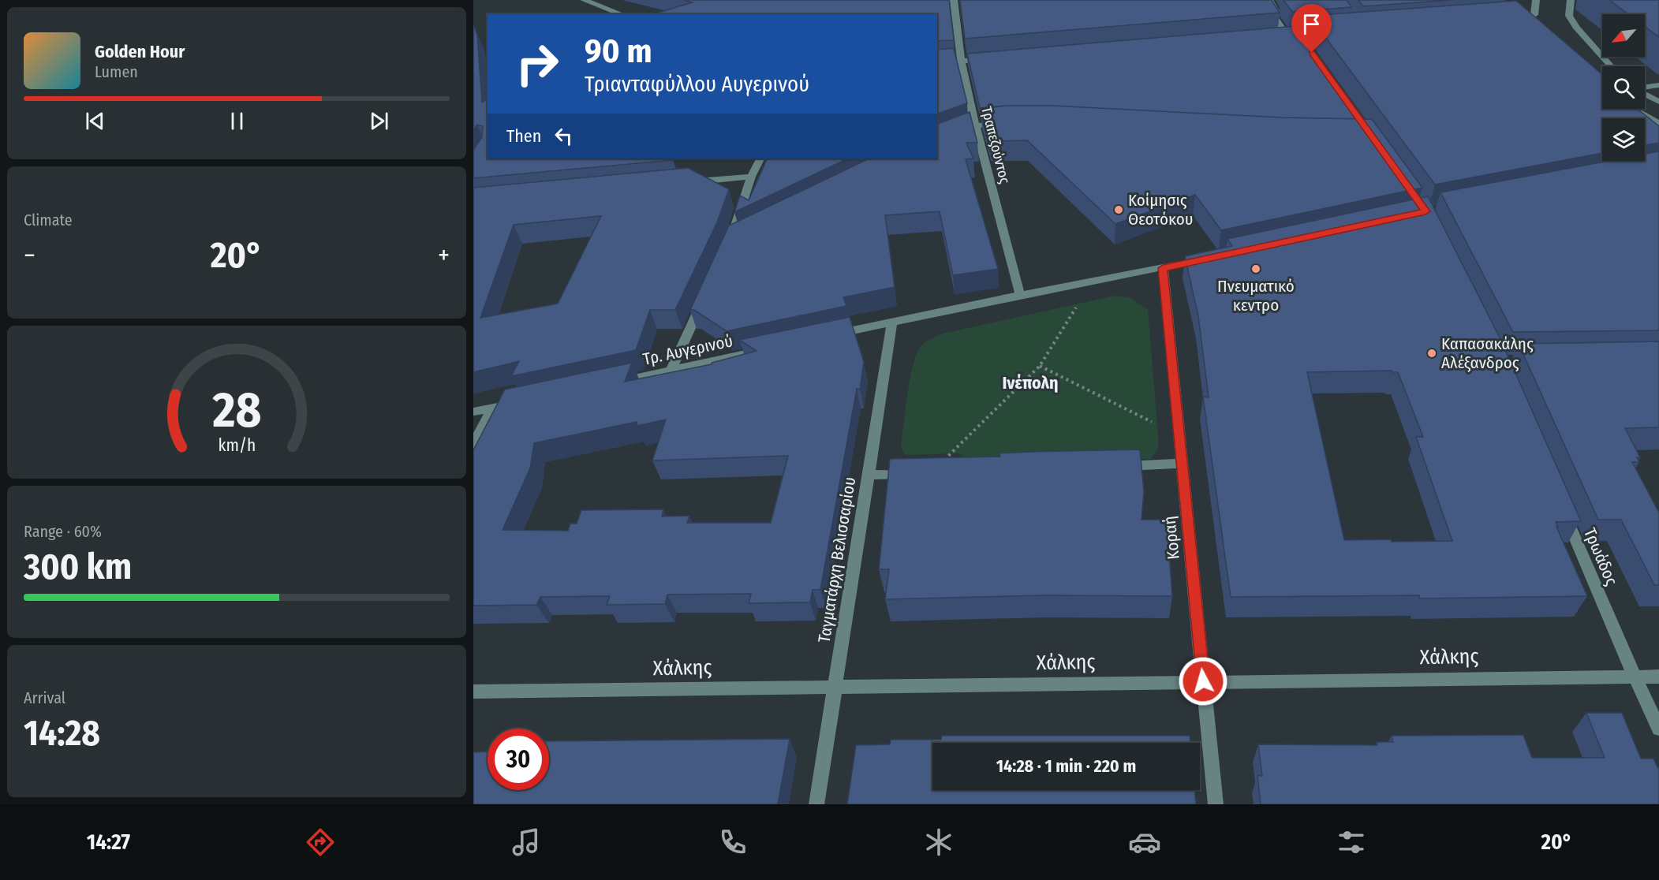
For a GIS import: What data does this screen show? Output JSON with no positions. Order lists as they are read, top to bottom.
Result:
{
  "streets": {
    "street": [
      "Τραπεζούντος",
      "Τρ. Αυγερινού",
      "Κοραή",
      "Τρωάδος",
      "Ταγματάρχη Βελισσαρίου",
      "Χάλκης"
    ]
  },
  "crossings": [
    ["Κοραή", "Χάλκης"],
    ["Τρωάδος", "Χάλκης"],
    ["Ταγματάρχη Βελισσαρίου", "Χάλκης"]
  ],
  "districts": ["Ινέπολη"],
  "places": ["Κοίμησις Θεοτόκου", "Πνευματικό κεντρο", "Καπασακάλης Αλέξανδρος"],
  "north": "bottom left",
  "page": {
    "turn": ["90 m", "Τριανταφύλλου Αυγερινού"],
    "song": ["Golden Hour", "Lumen"],
    "then": "Then",
    "tile": [
      "Climate",
      ["Range · 60%", "300 km"],
      ["Arrival", "14:28"]
    ],
    "heat": ["−", "20°", "+"],
    "limit": "30",
    "trip": "14:28 · 1 min · 220 m",
    "tabs": ["14:27", "20°"],
    "gauge": ["28", "km/h"]
  }
}
